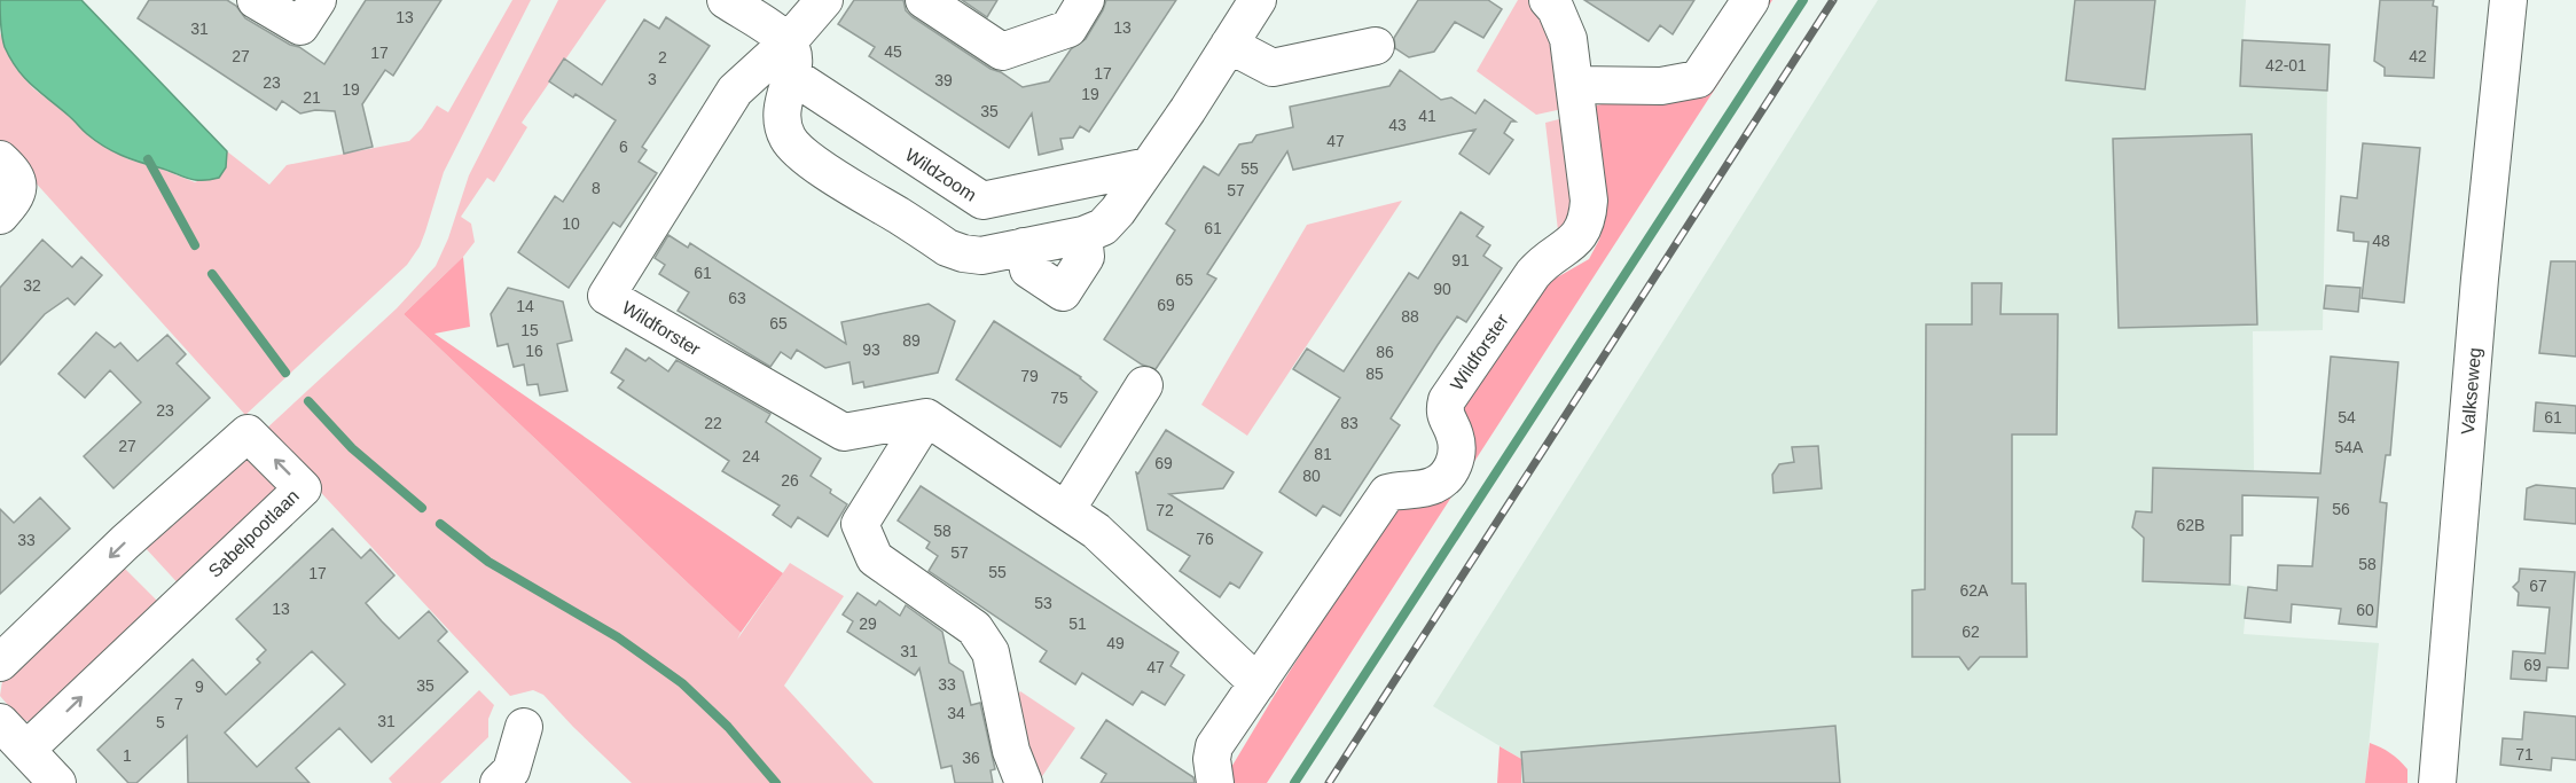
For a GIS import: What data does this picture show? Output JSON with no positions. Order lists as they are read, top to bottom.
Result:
{
  "streets": {
    "street": [
      "Wildzoom",
      "Wildforster",
      "Valkseweg",
      "Sabelpootlaan"
    ]
  },
  "crossings": [
    ["Wildzoom", "Wildforster"]
  ],
  "house_numbers": [
    "13",
    "13",
    "31",
    "45",
    "17",
    "27",
    "42",
    "2",
    "42-01",
    "17",
    "3",
    "39",
    "23",
    "19",
    "19",
    "21",
    "35",
    "41",
    "43",
    "47",
    "6",
    "55",
    "8",
    "57",
    "10",
    "61",
    "48",
    "91",
    "61",
    "65",
    "32",
    "90",
    "63",
    "69",
    "14",
    "88",
    "65",
    "15",
    "89",
    "93",
    "16",
    "86",
    "85",
    "79",
    "75",
    "23",
    "54",
    "61",
    "22",
    "83",
    "27",
    "54A",
    "81",
    "24",
    "69",
    "80",
    "26",
    "56",
    "72",
    "62B",
    "58",
    "76",
    "33",
    "57",
    "58",
    "55",
    "17",
    "67",
    "62A",
    "53",
    "13",
    "60",
    "29",
    "51",
    "62",
    "49",
    "31",
    "69",
    "47",
    "33",
    "35",
    "9",
    "7",
    "34",
    "31",
    "5",
    "71",
    "1",
    "36"
  ]
}
